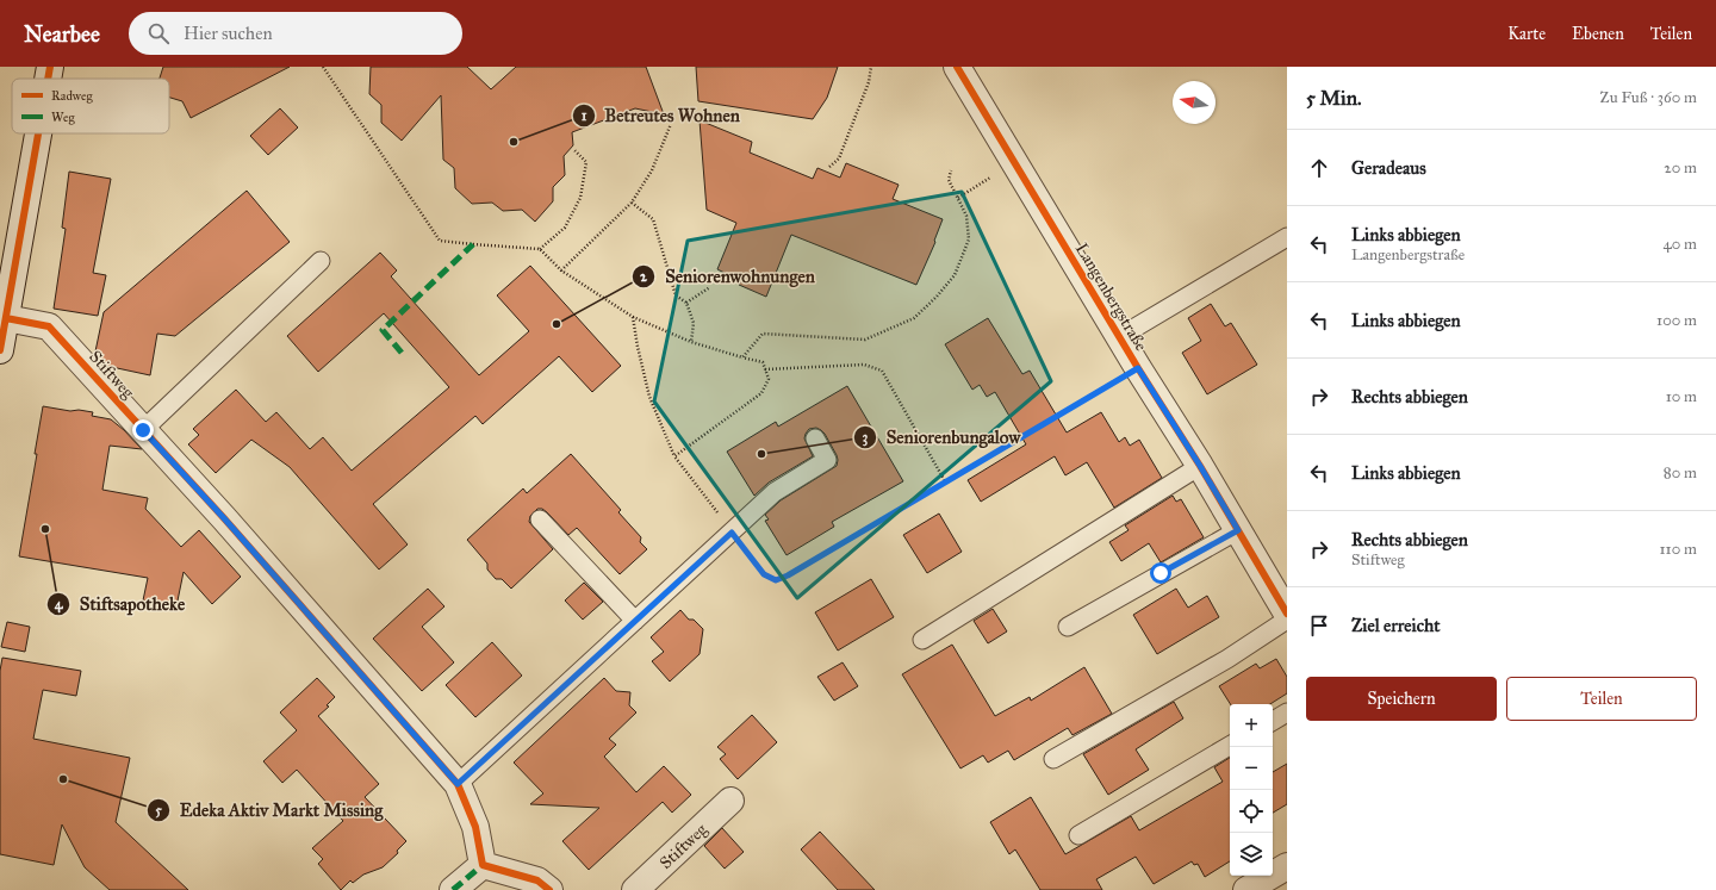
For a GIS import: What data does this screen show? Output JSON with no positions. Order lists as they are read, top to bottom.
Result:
{
  "streets": {
    "street": ["Langenbergstraße", "Stiftweg"]
  },
  "places": [
    "Betreutes Wohnen",
    "Seniorenwohnungen",
    "Seniorenbungalow",
    "Stiftsapotheke",
    "Edeka Aktiv Markt Missing"
  ],
  "legend": ["Radweg", "Weg"],
  "north": "left",
  "page": {
    "header": "Nearbee",
    "search": "Hier suchen",
    "nav": ["Karte", "Ebenen", "Teilen"],
    "heading": ["5 Min.", "Zu Fuß · 360 m"],
    "list": [
      ["Geradeaus", "20 m"],
      ["Links abbiegen", "Langenbergstraße", "40 m"],
      ["Links abbiegen", "100 m"],
      ["Rechts abbiegen", "10 m"],
      ["Links abbiegen", "80 m"],
      ["Rechts abbiegen", "Stiftweg", "110 m"],
      "Ziel erreicht"
    ],
    "buttons": ["Speichern", "Teilen"],
    "map_buttons": ["+", "−"]
  }
}
